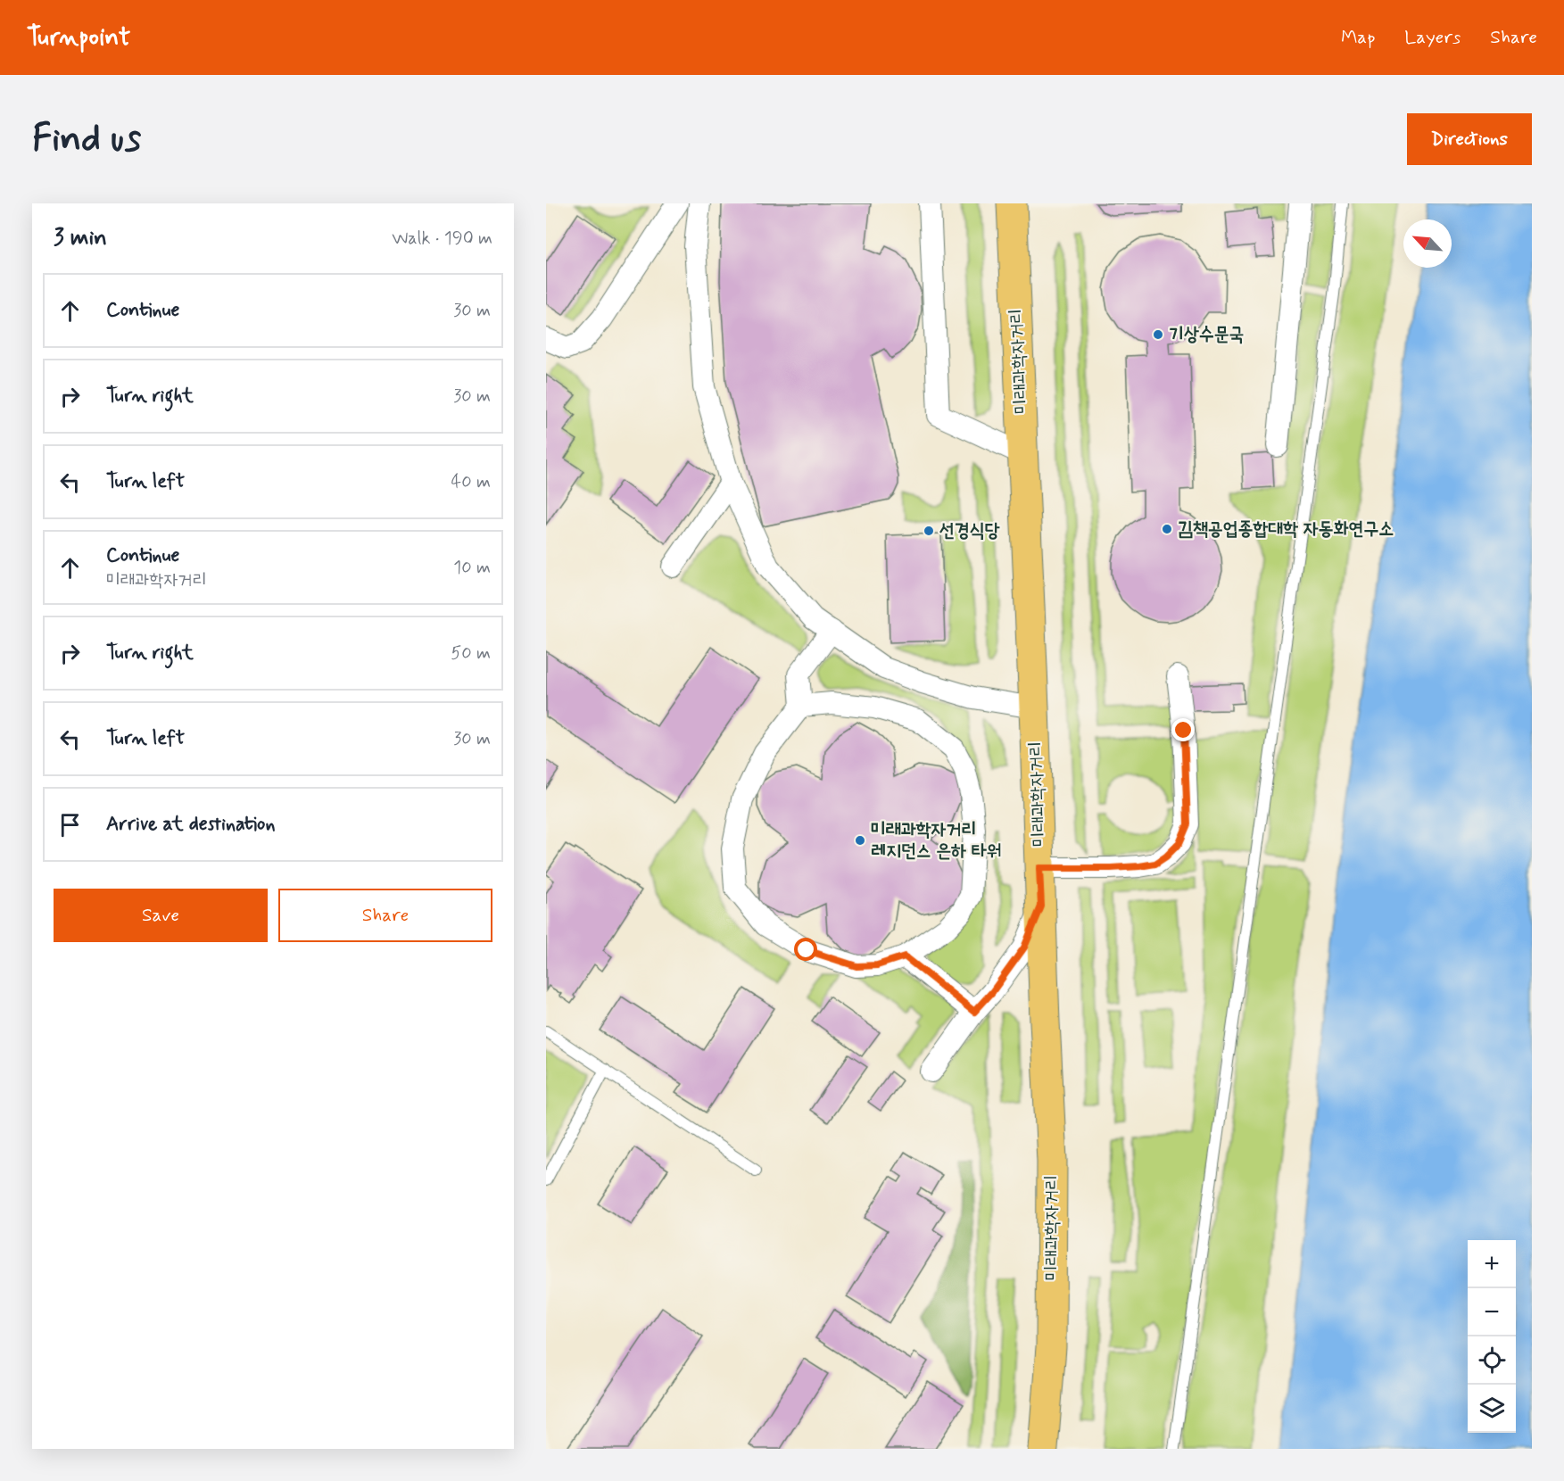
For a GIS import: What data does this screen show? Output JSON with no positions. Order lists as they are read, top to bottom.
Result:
{
  "streets": {
    "main road": ["미래과학자거리"]
  },
  "places": [
    "기상수문국",
    "김책공업종합대학 자동화연구소",
    "선경식당",
    "미래과학자거리 레지던스 은하 타워"
  ],
  "north": "top left",
  "page": {
    "header": "Turnpoint",
    "nav": ["Map", "Layers", "Share"],
    "buttons": [
      "Directions",
      ["Save", "Share"]
    ],
    "title": "Find us",
    "heading": ["3 min", "Walk · 190 m"],
    "list": [
      ["Continue", "30 m"],
      ["Turn right", "30 m"],
      ["Turn left", "40 m"],
      ["Continue", "미래과학자거리", "10 m"],
      ["Turn right", "50 m"],
      ["Turn left", "30 m"],
      "Arrive at destination"
    ],
    "map_buttons": ["+", "−"]
  }
}
